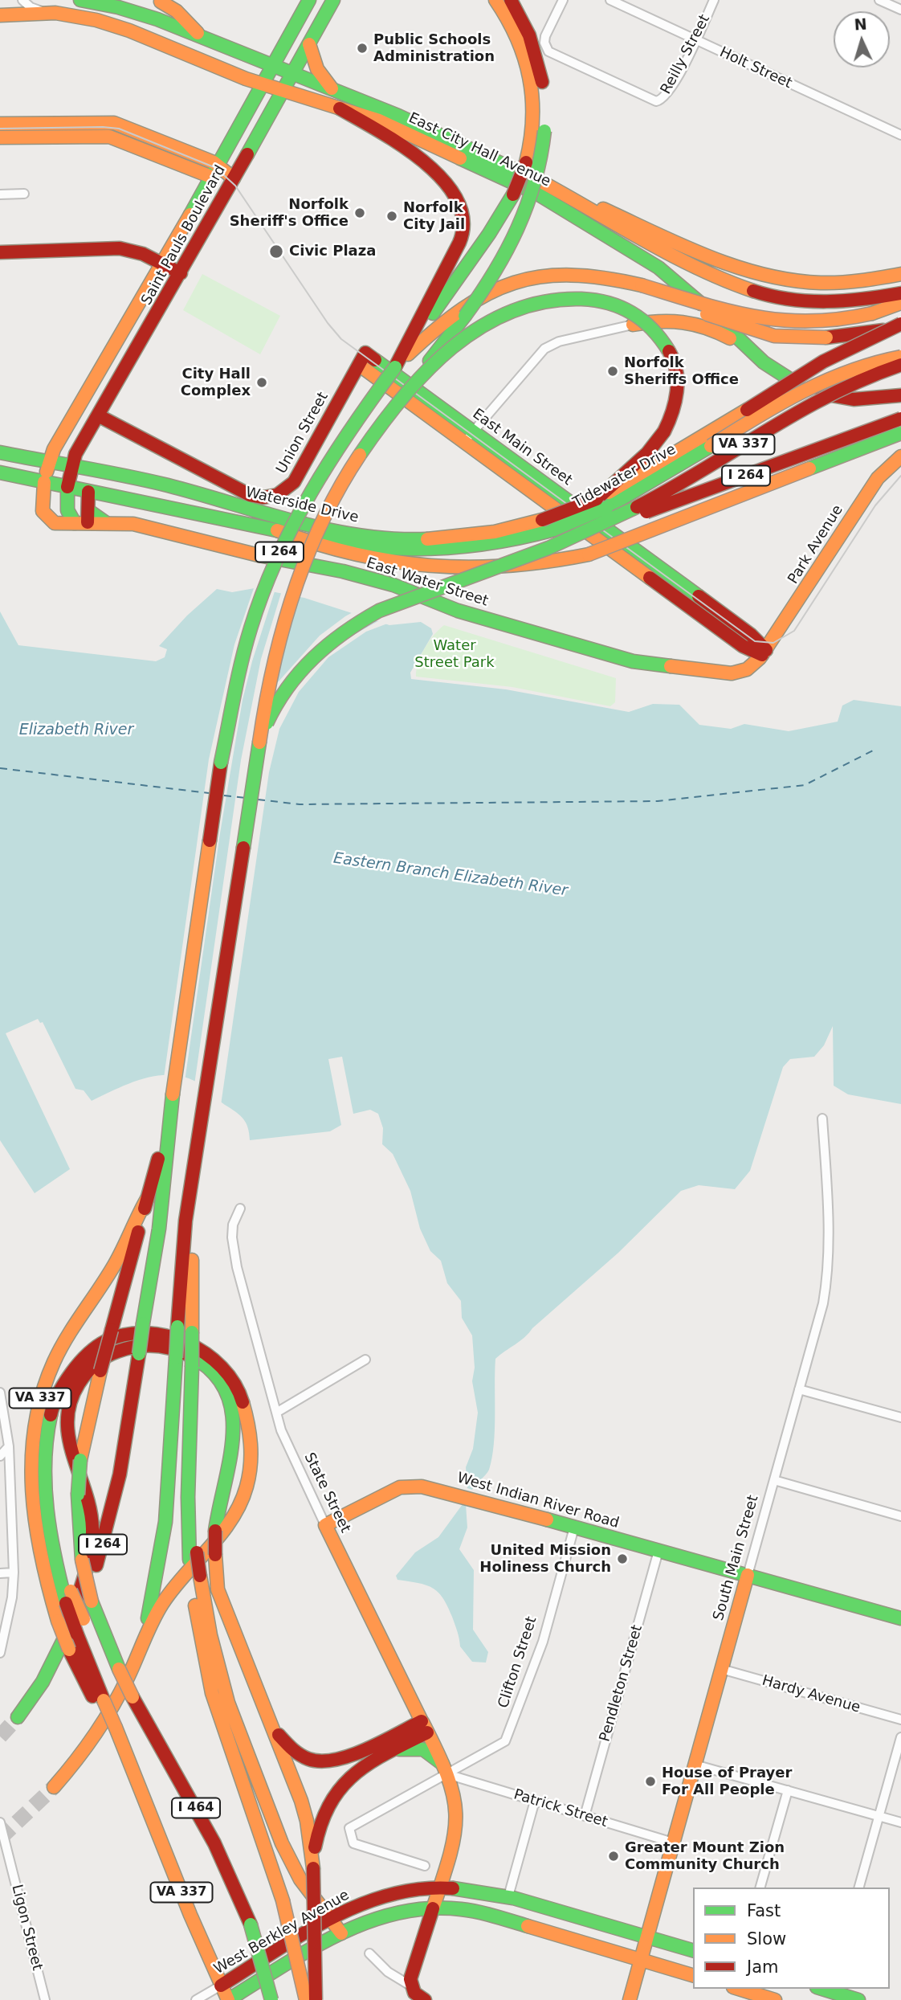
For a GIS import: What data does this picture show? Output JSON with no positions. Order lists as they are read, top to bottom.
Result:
{
  "streets": {
    "main road": [
      "East City Hall Avenue",
      "Saint Pauls Boulevard",
      "Union Street",
      "VA 337",
      "East Main Street",
      "I 264",
      "Tidewater Drive",
      "Waterside Drive",
      "Park Avenue",
      "East Water Street",
      "State Street",
      "West Indian River Road",
      "South Main Street",
      "I 464",
      "West Berkley Avenue"
    ],
    "street": [
      "Reilly Street",
      "Holt Street",
      "Clifton Street",
      "Pendleton Street",
      "Hardy Avenue",
      "Patrick Street",
      "Ligon Street"
    ]
  },
  "crossings": [
    ["Reilly Street", "Holt Street"],
    ["East City Hall Avenue", "Saint Pauls Boulevard"],
    ["Saint Pauls Boulevard", "Union Street"],
    ["Saint Pauls Boulevard", "Waterside Drive"],
    ["Saint Pauls Boulevard", "East Water Street"],
    ["Union Street", "East Main Street"],
    ["VA 337", "I 264"],
    ["VA 337", "West Berkley Avenue"],
    ["East Main Street", "Park Avenue"],
    ["East Main Street", "East Water Street"],
    ["Tidewater Drive", "Waterside Drive"],
    ["Park Avenue", "East Water Street"],
    ["State Street", "West Indian River Road"],
    ["State Street", "Clifton Street"],
    ["State Street", "Patrick Street"],
    ["West Indian River Road", "South Main Street"],
    ["West Indian River Road", "Clifton Street"],
    ["West Indian River Road", "Pendleton Street"],
    ["South Main Street", "Hardy Avenue"],
    ["South Main Street", "Patrick Street"],
    ["South Main Street", "West Berkley Avenue"],
    ["Clifton Street", "Patrick Street"],
    ["Pendleton Street", "Patrick Street"]
  ],
  "water": ["Elizabeth River", "Eastern Branch Elizabeth River"],
  "parks": ["Water Street Park"],
  "places": [
    "Public Schools Administration",
    "Norfolk Sheriff's Office",
    "Norfolk City Jail",
    "Civic Plaza",
    "Norfolk Sheriffs Office",
    "City Hall Complex",
    "United Mission Holiness Church",
    "House of Prayer For All People",
    "Greater Mount Zion Community Church"
  ],
  "legend": ["Fast", "Slow", "Jam"],
  "north": "top"
}
